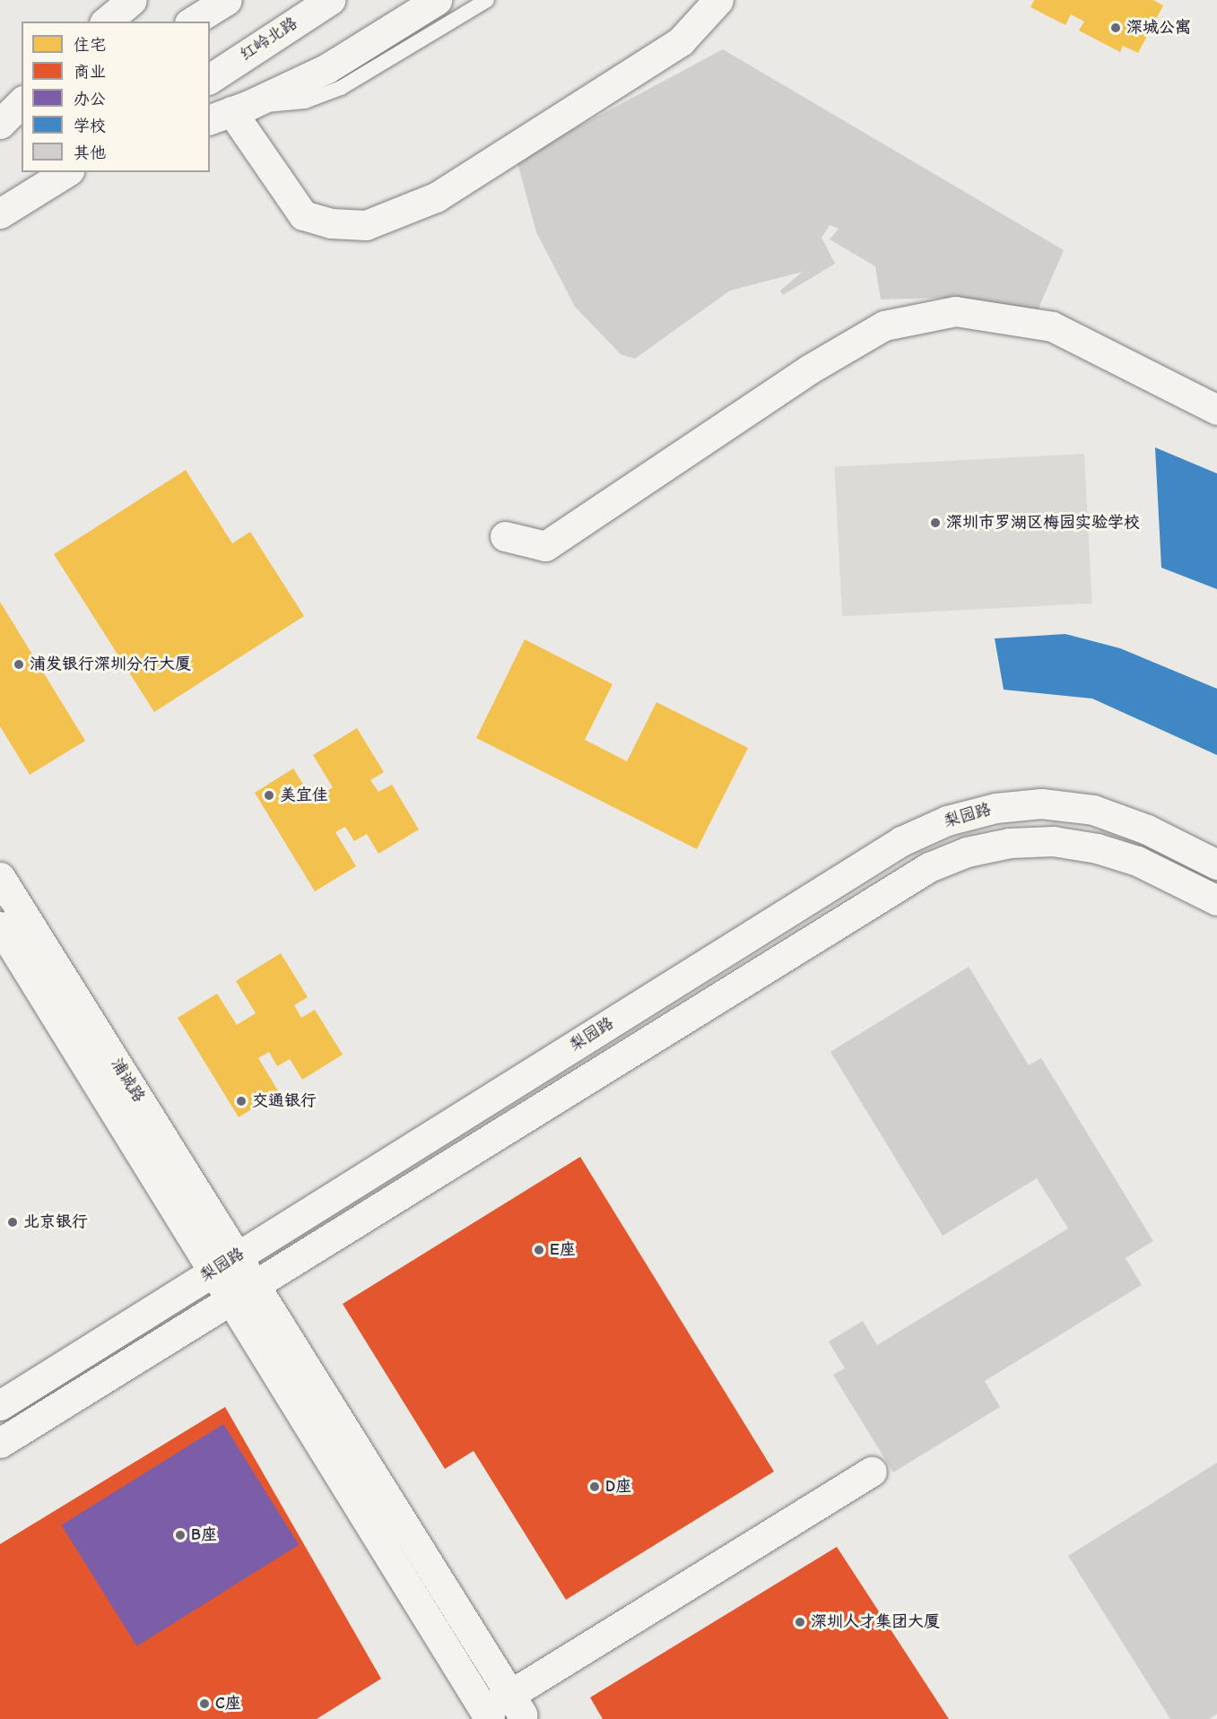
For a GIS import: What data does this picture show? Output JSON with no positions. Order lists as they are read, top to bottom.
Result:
{
  "streets": {
    "street": ["红岭北路", "梨园路", "浦诚路"]
  },
  "crossings": [
    ["梨园路", "浦诚路"]
  ],
  "places": [
    "深城公寓",
    "深圳市罗湖区梅园实验学校",
    "浦发银行深圳分行大厦",
    "美宜佳",
    "交通银行",
    "北京银行",
    "E座",
    "D座",
    "B座",
    "深圳人才集团大厦",
    "C座"
  ],
  "legend": [
    "住宅",
    "商业",
    "办公",
    "学校",
    "其他"
  ]
}
